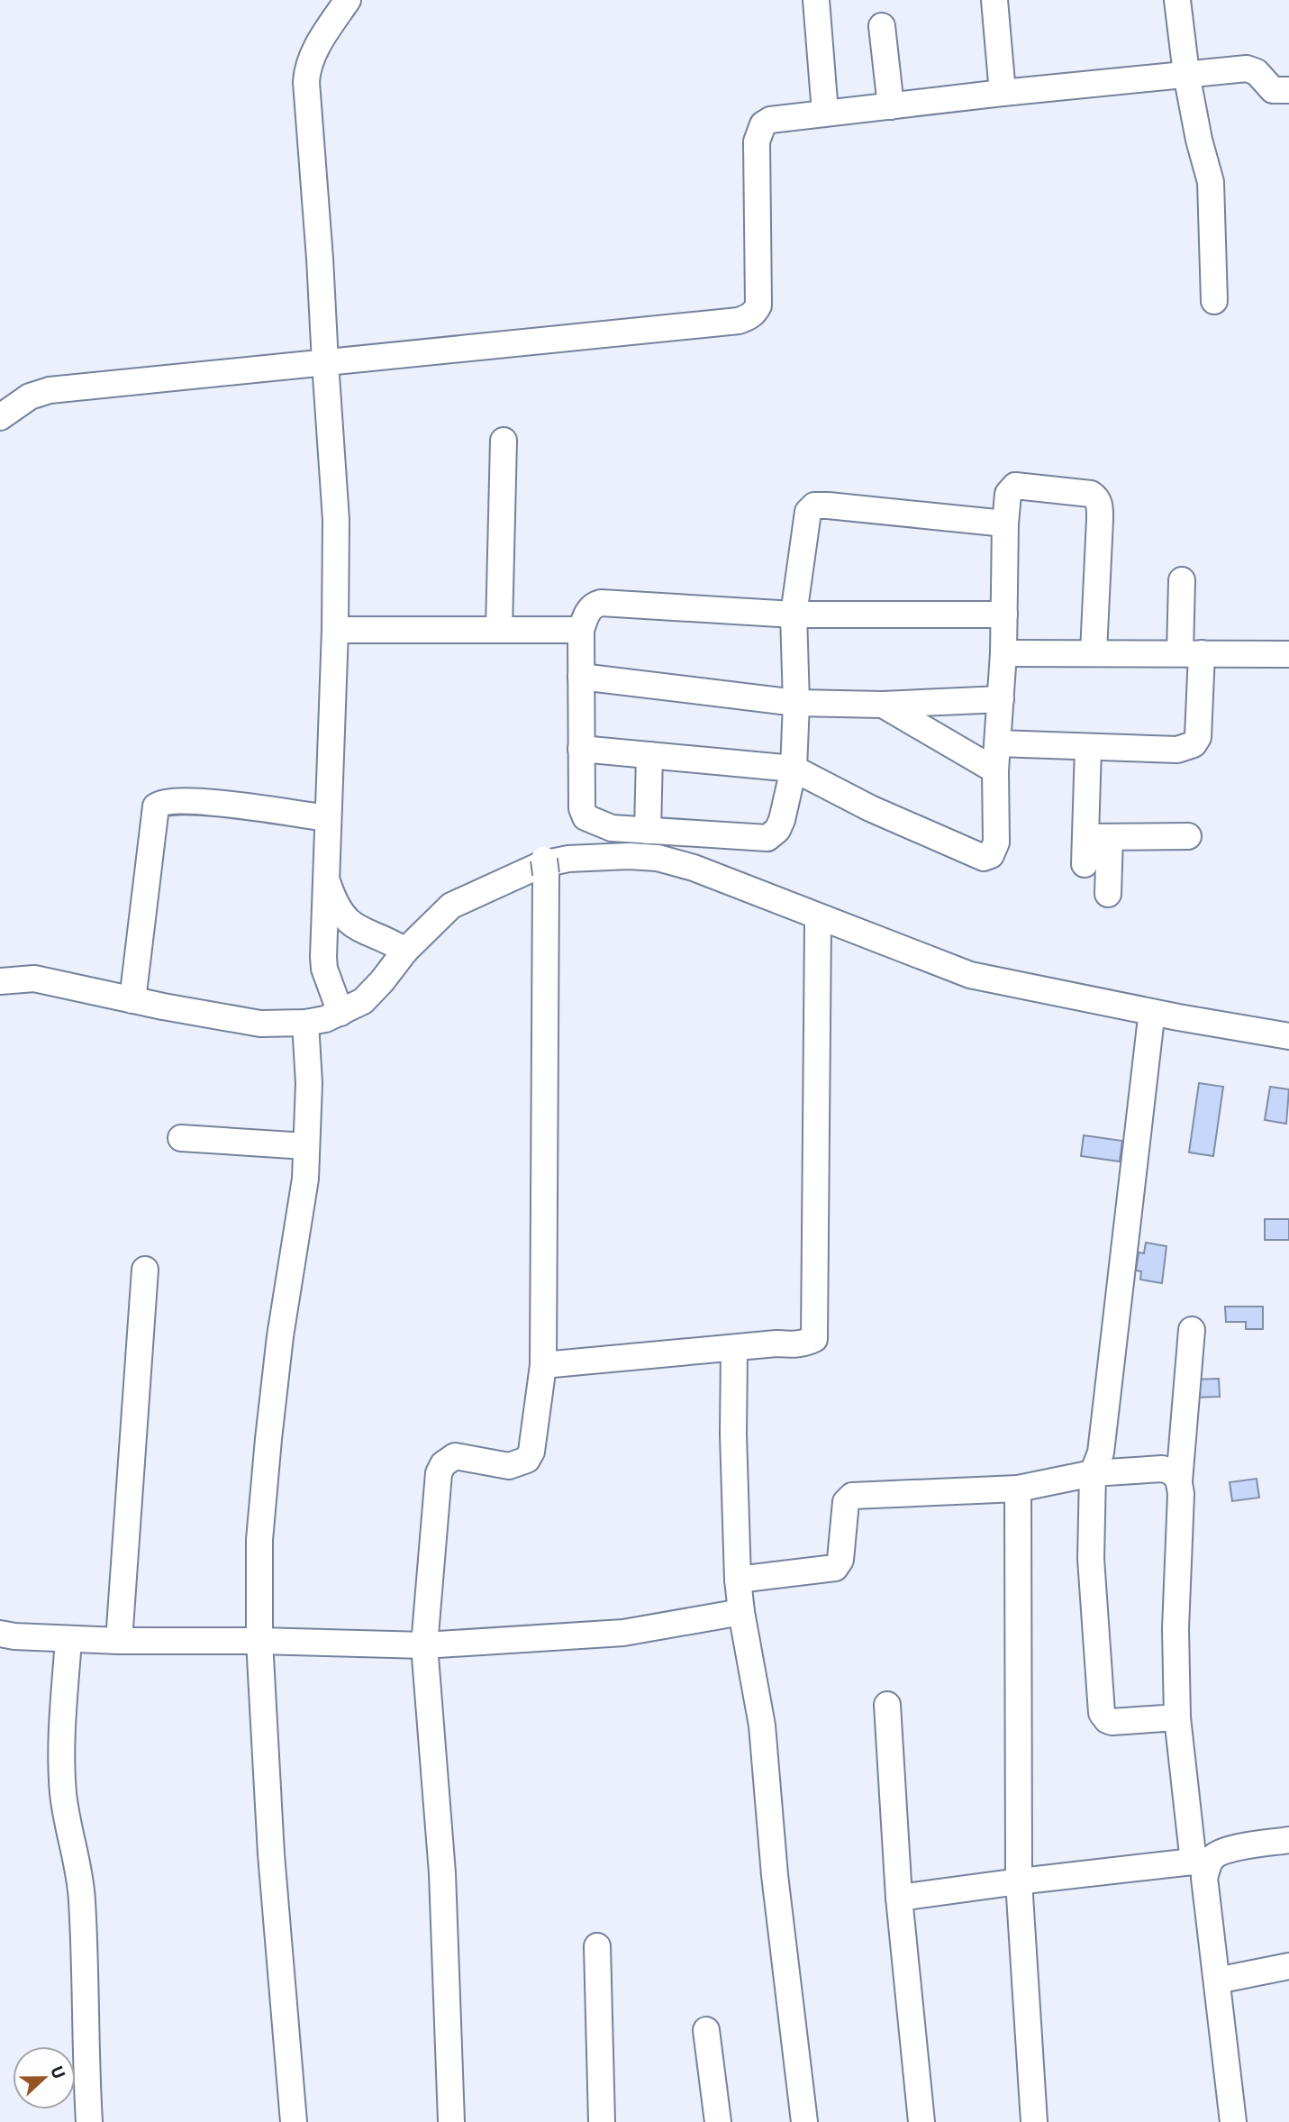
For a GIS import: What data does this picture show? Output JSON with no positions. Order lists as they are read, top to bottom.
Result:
{
  "north": "right"
}
